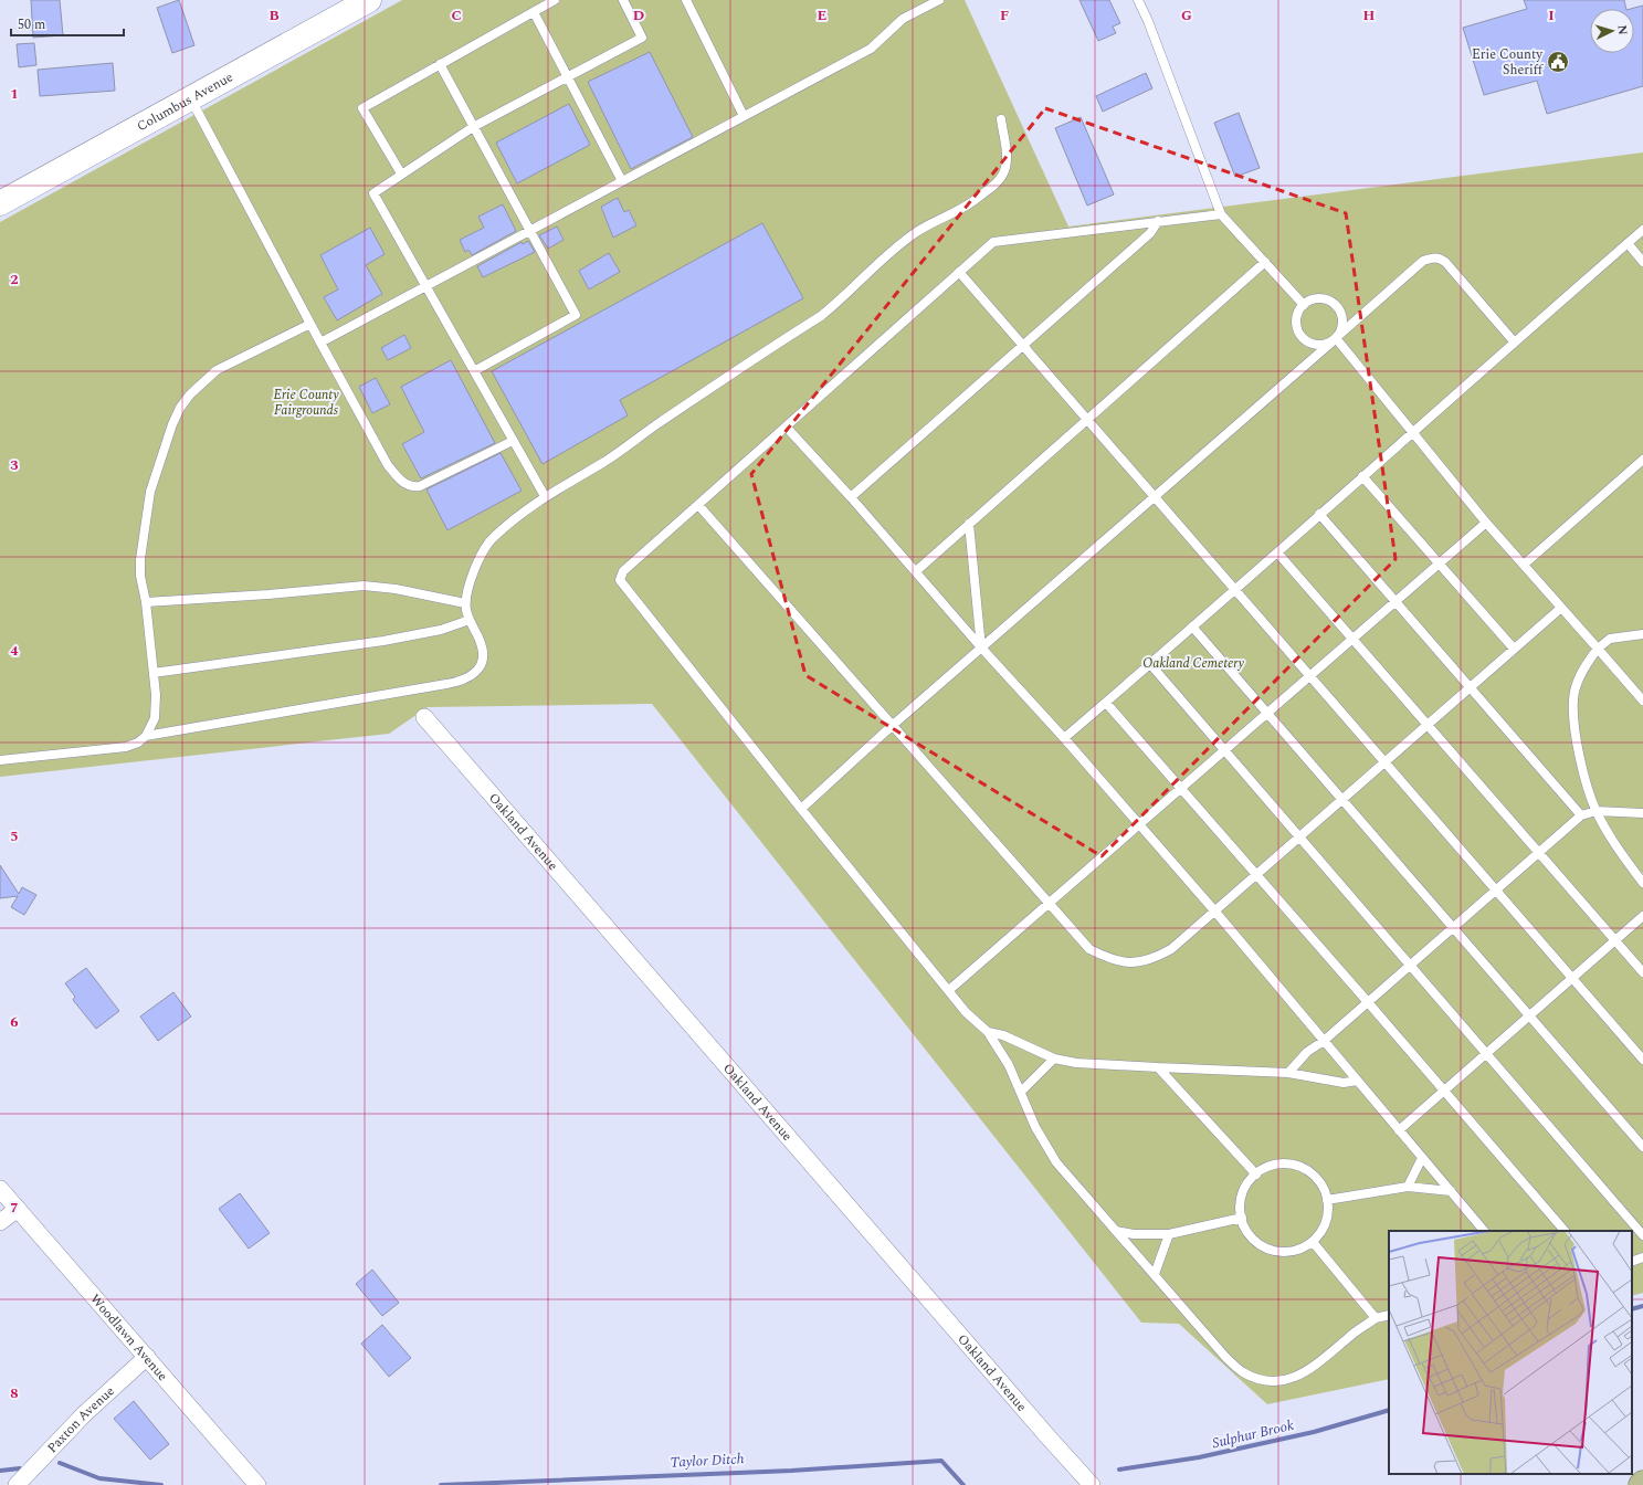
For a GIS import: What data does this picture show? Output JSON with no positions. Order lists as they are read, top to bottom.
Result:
{
  "streets": {
    "main road": ["Columbus Avenue"],
    "street": ["Oakland Avenue", "Woodlawn Avenue", "Paxton Avenue"]
  },
  "crossings": [
    ["Woodlawn Avenue", "Paxton Avenue"]
  ],
  "water": ["Sulphur Brook", "Taylor Ditch"],
  "parks": ["Erie County Fairgrounds", "Oakland Cemetery"],
  "places": {
    "public building": ["Erie County Sheriff"]
  },
  "scale_bar": "50 m",
  "north": "right",
  "grid": {
    "columns": [
      "B",
      "C",
      "D",
      "E",
      "F",
      "G",
      "H",
      "I"
    ],
    "rows": [
      "1",
      "2",
      "3",
      "4",
      "5",
      "6",
      "7",
      "8"
    ]
  }
}
